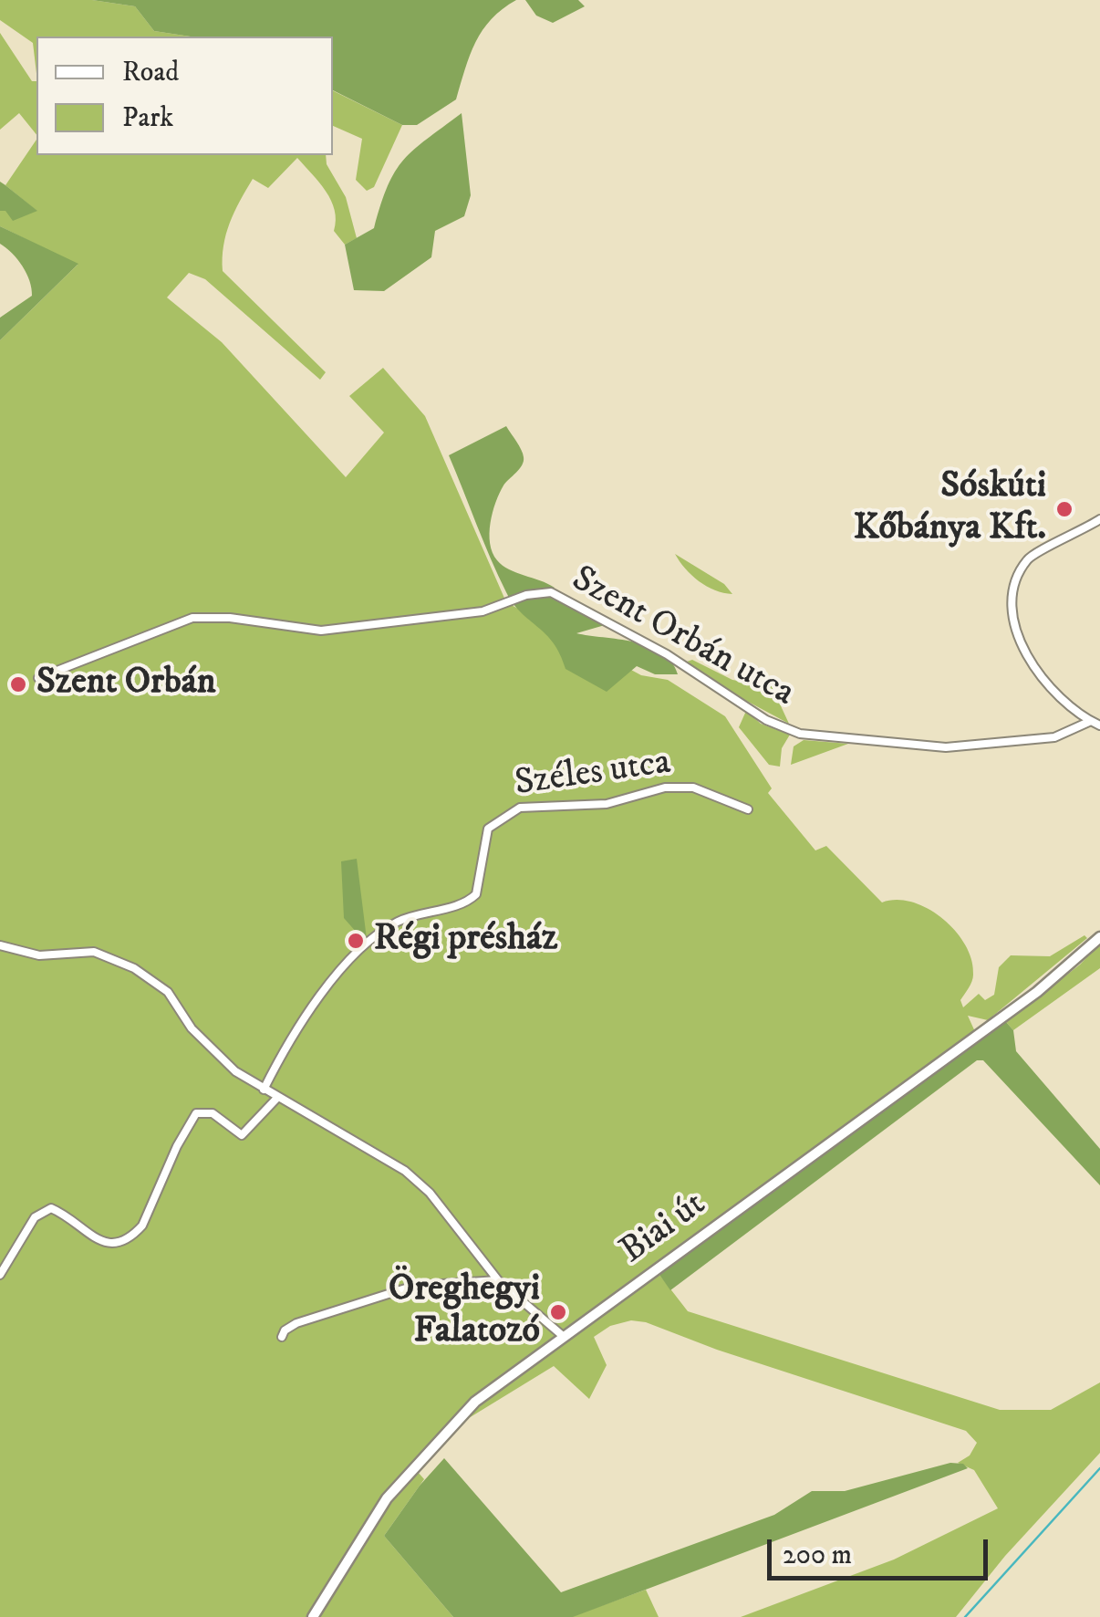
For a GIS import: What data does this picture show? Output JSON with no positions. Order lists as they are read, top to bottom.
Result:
{
  "streets": {
    "main road": ["Biai út"],
    "street": ["Szent Orbán utca", "Széles utca"]
  },
  "places": [
    "Sóskúti Kőbánya Kft.",
    "Szent Orbán",
    "Régi présház",
    "Öreghegyi Falatozó"
  ],
  "legend": ["Road", "Park"],
  "scale_bar": "200 m"
}
